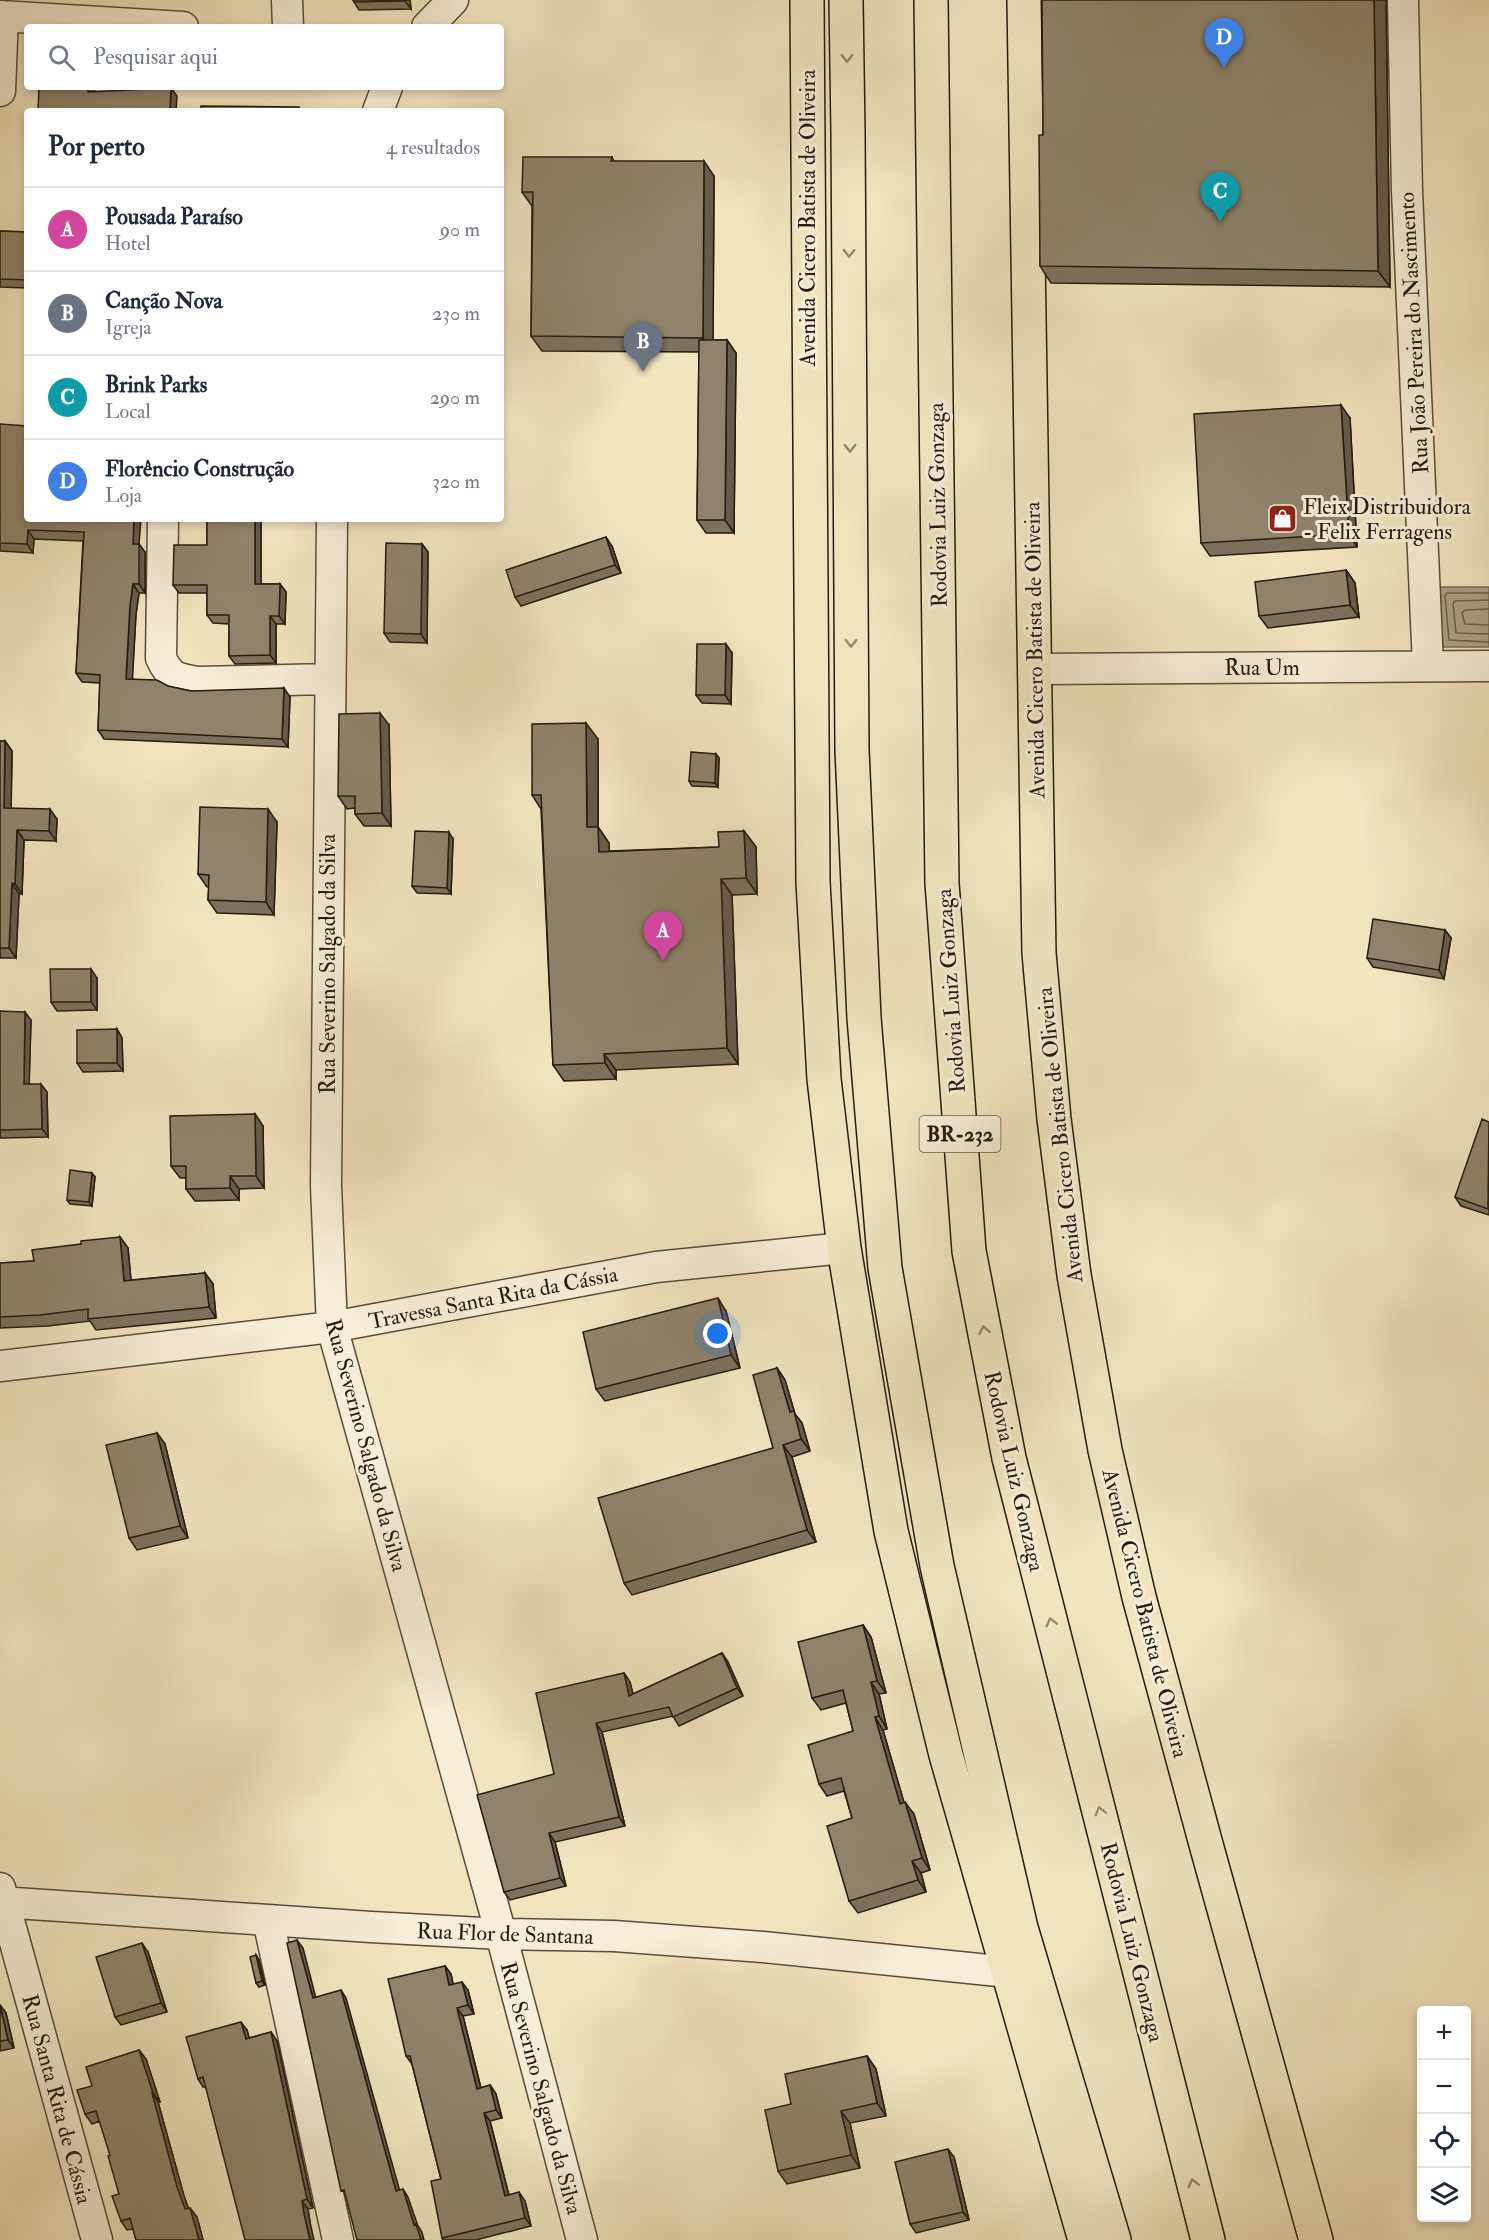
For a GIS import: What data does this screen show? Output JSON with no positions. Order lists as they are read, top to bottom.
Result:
{
  "streets": {
    "main road": ["Avenida Cicero Batista de Oliveira", "Rodovia Luiz Gonzaga", "BR-232"],
    "street": [
      "Rua João Pereira do Nascimento",
      "Rua Um",
      "Rua Severino Salgado da Silva",
      "Travessa Santa Rita da Cássia",
      "Rua Flor de Santana",
      "Rua Santa Rita de Cássia"
    ]
  },
  "crossings": [
    ["Avenida Cicero Batista de Oliveira", "Rua Um"],
    ["Avenida Cicero Batista de Oliveira", "Travessa Santa Rita da Cássia"],
    ["Avenida Cicero Batista de Oliveira", "Rua Flor de Santana"],
    ["Rua João Pereira do Nascimento", "Rua Um"],
    ["Rua Severino Salgado da Silva", "Travessa Santa Rita da Cássia"],
    ["Rua Severino Salgado da Silva", "Rua Flor de Santana"],
    ["Rua Flor de Santana", "Rua Santa Rita de Cássia"]
  ],
  "places": {
    "shop": ["Fleix Distribuidora - Felix Ferragens"]
  },
  "page": {
    "pins": [
      "D",
      "C",
      "B",
      "A"
    ],
    "search": "Pesquisar aqui",
    "heading": ["Por perto", "4 resultados"],
    "list": [
      {
        "mark": "A",
        "name": "Pousada Paraíso",
        "note": "Hotel",
        "value": "90 m"
      },
      {
        "mark": "B",
        "name": "Canção Nova",
        "note": "Igreja",
        "value": "230 m"
      },
      {
        "mark": "C",
        "name": "Brink Parks",
        "note": "Local",
        "value": "290 m"
      },
      {
        "mark": "D",
        "name": "Florêncio Construção",
        "note": "Loja",
        "value": "320 m"
      }
    ],
    "map_buttons": ["+", "−"]
  }
}
